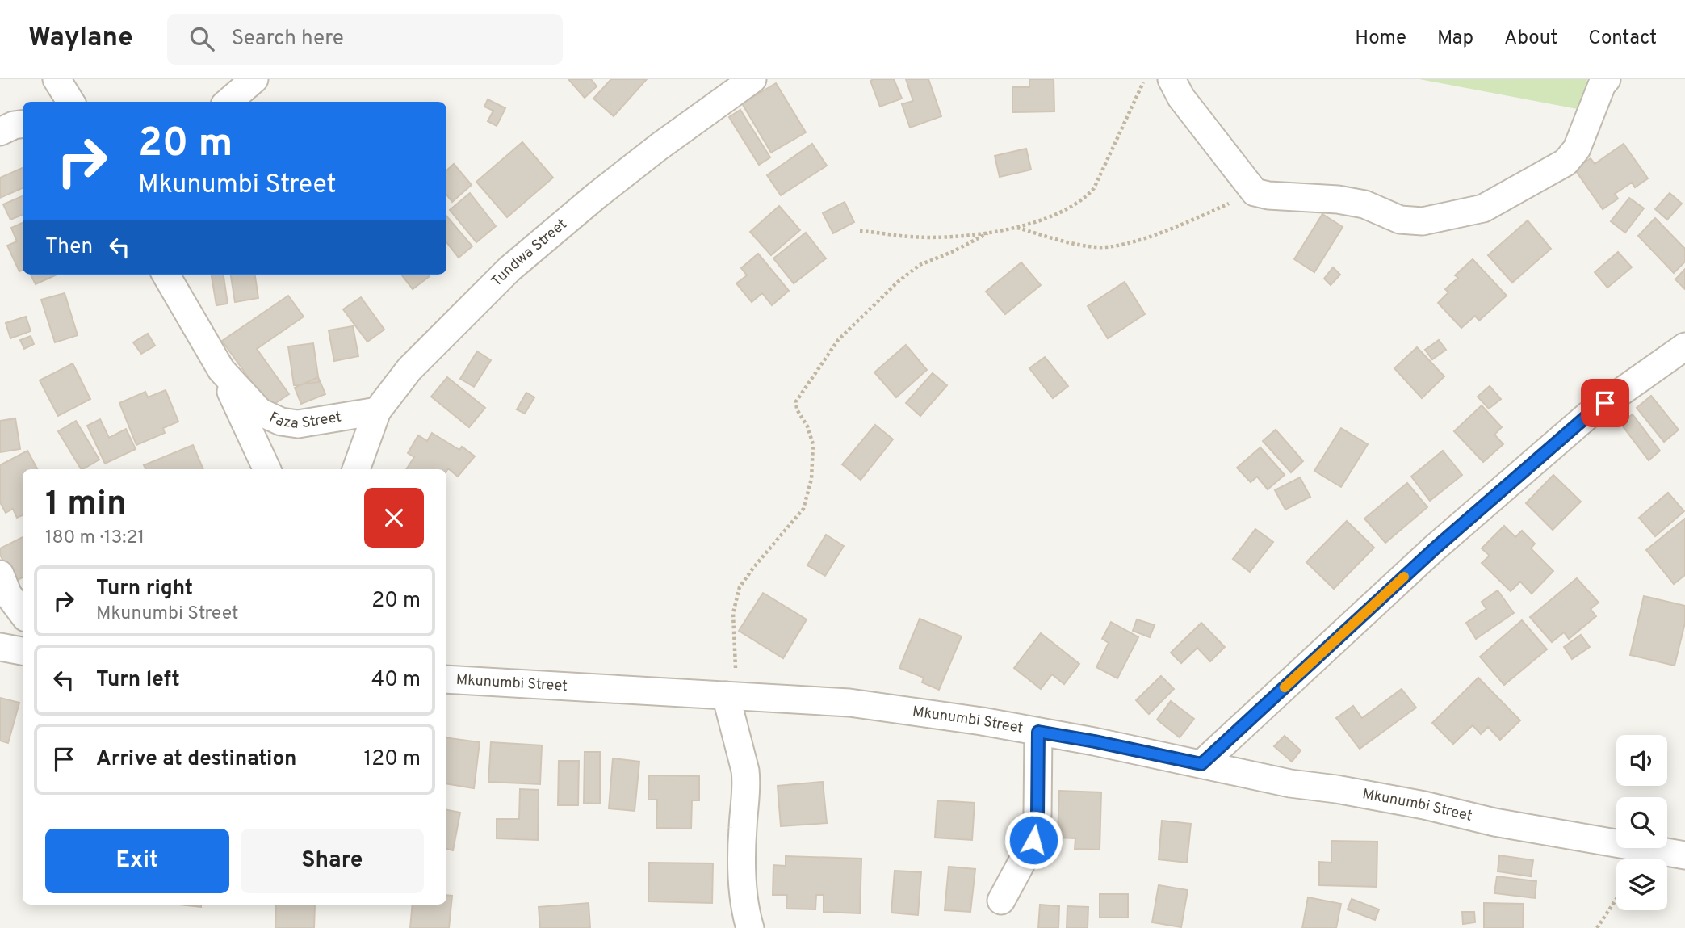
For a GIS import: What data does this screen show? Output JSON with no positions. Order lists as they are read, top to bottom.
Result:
{
  "streets": {
    "street": ["Tundwa Street", "Faza Street", "Mkunumbi Street"]
  },
  "crossings": [
    ["Tundwa Street", "Faza Street"]
  ],
  "page": {
    "header": "Waylane",
    "search": "Search here",
    "nav": [
      "Home",
      "Map",
      "About",
      "Contact"
    ],
    "turn": ["20 m", "Mkunumbi Street"],
    "then": "Then",
    "heading": ["1 min", "180 m · 13:21"],
    "list": [
      {
        "name": "Turn right",
        "note": "Mkunumbi Street",
        "value": "20 m"
      },
      {
        "name": "Turn left",
        "value": "40 m"
      },
      {
        "name": "Arrive at destination",
        "value": "120 m"
      }
    ],
    "buttons": ["Exit", "Share"]
  }
}
